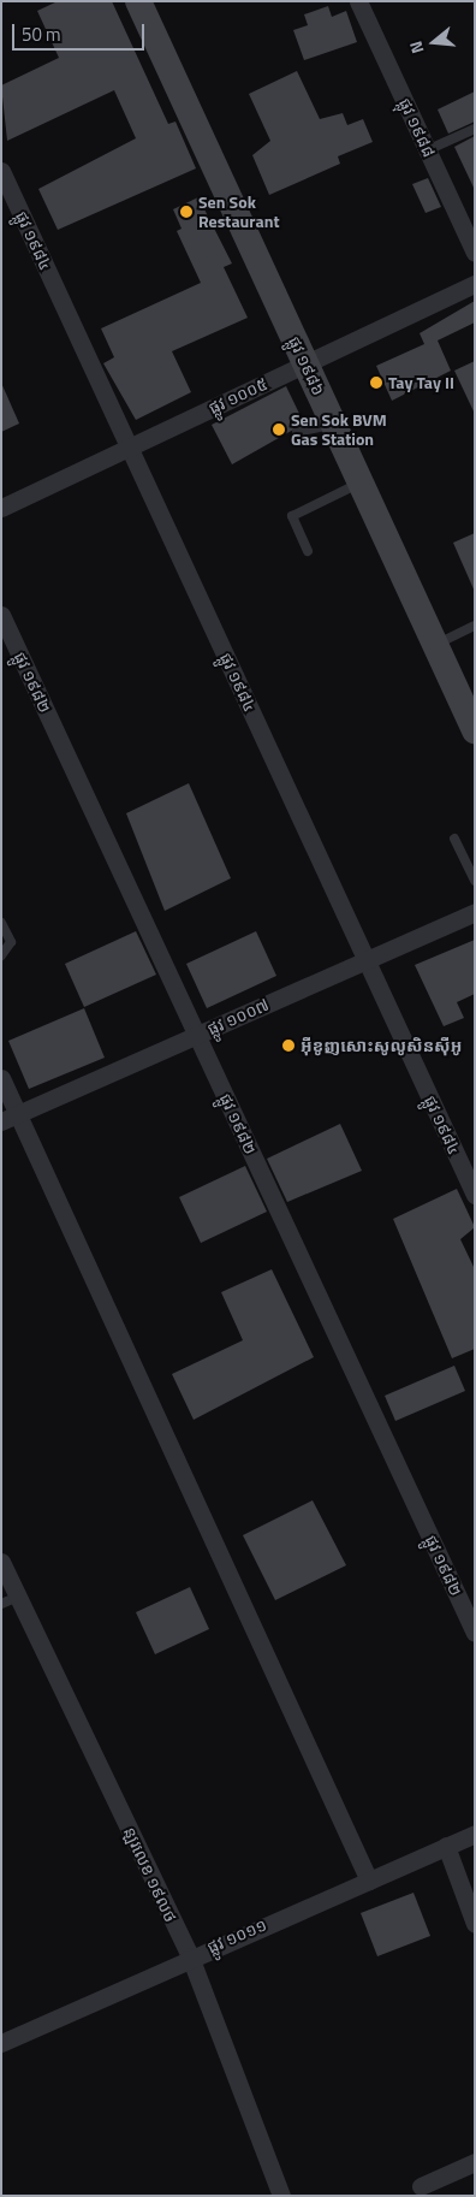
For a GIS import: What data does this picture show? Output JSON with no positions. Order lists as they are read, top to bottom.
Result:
{
  "streets": {
    "main road": ["ផ្លូវ ១៩៨៦"],
    "street": [
      "ផ្លុវ ១៩៨៨",
      "ផ្លូវ ១៩៨៤",
      "ផ្លូវ ១០០៥",
      "ផ្លូវ ១៩៨២",
      "ផ្លូវ ១០០៧",
      "ន្ឡរលេខ ១៩លថ",
      "ផ្លូវ ១០១១"
    ]
  },
  "crossings": [
    ["ផ្លូវ ១៩៨៤", "ផ្លូវ ១០០៥"],
    ["ផ្លូវ ១៩៨៤", "ផ្លូវ ១០០៧"],
    ["ផ្លូវ ១៩៨៦", "ផ្លូវ ១០០៥"],
    ["ផ្លូវ ១៩៨២", "ផ្លូវ ១០០៧"],
    ["ន្ឡរលេខ ១៩លថ", "ផ្លូវ ១០១១"]
  ],
  "places": [
    "Sen Sok Restaurant",
    "Tay Tay II",
    "Sen Sok BVM Gas Station",
    "អ៊ីខូញសោះសូលូសិនស៊ីអូ"
  ],
  "scale_bar": "50 m",
  "north": "left"
}
